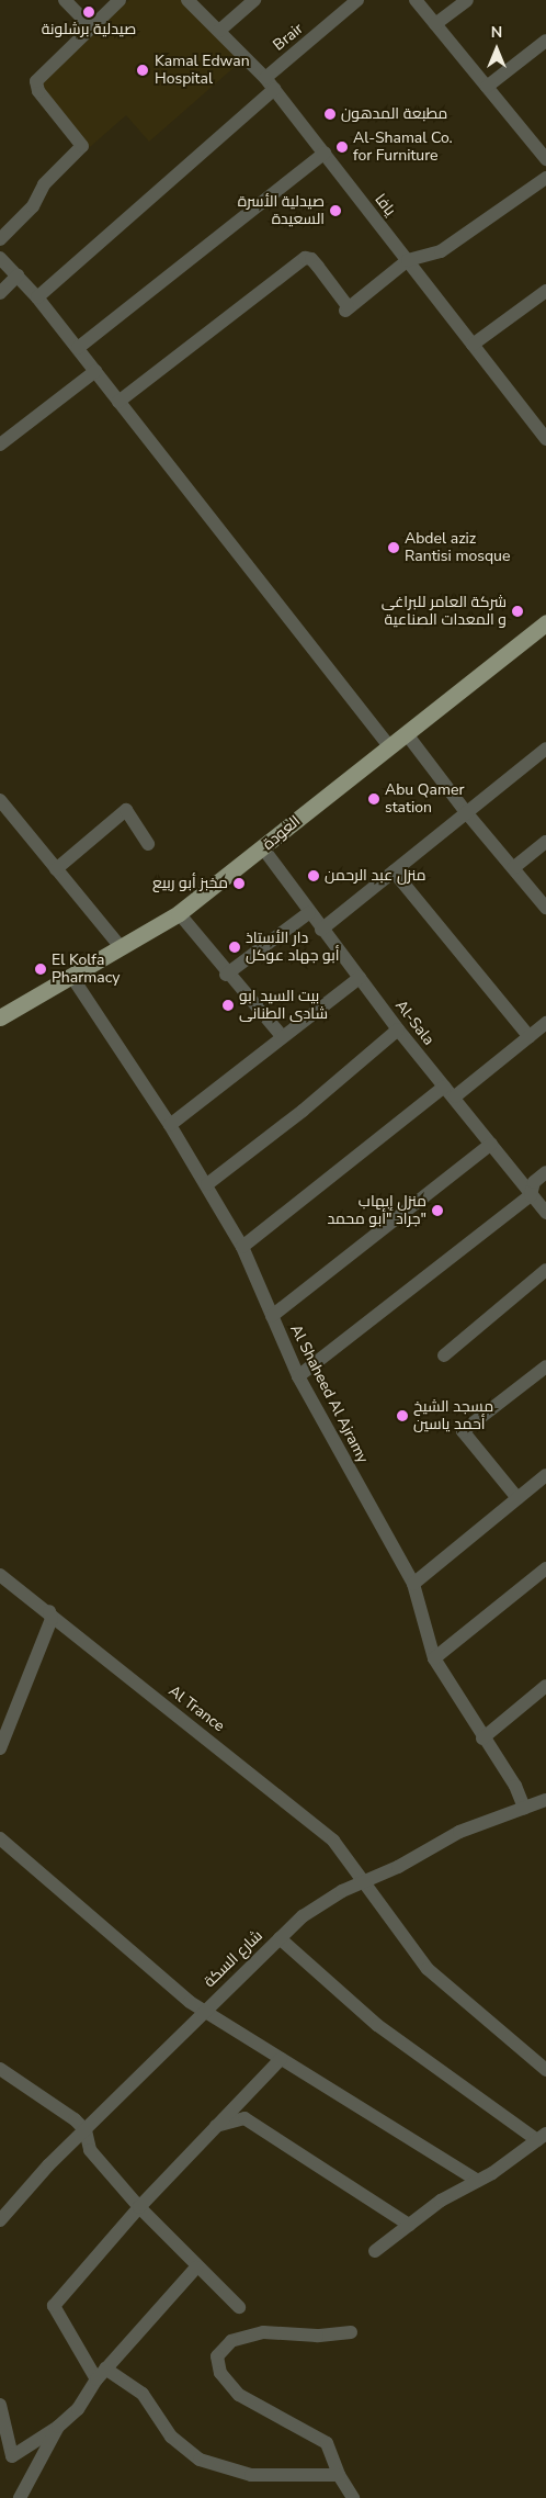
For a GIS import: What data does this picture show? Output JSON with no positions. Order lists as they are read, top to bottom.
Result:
{
  "streets": {
    "main road": ["العودة"],
    "street": [
      "Brair",
      "يافا",
      "Al-Sala",
      "Al Shaheed Al Ajramy",
      "Al Trance",
      "شارع السكة"
    ]
  },
  "crossings": [
    ["Brair", "يافا"],
    ["العودة", "Al-Sala"],
    ["العودة", "Al Shaheed Al Ajramy"],
    ["Al Shaheed Al Ajramy", "شارع السكة"],
    ["Al Trance", "شارع السكة"]
  ],
  "places": [
    "صيدلية برشلونة",
    "Kamal Edwan Hospital",
    "مطبعة المدهون",
    "Al-Shamal Co. for Furniture",
    "صيدلية الأسرة السعيدة",
    "Abdel aziz Rantisi mosque",
    "شركة العامر للبراغي و المعدات الصناعية",
    "Abu Qamer station",
    "منزل عبد الرحمن",
    "مخبز أبو ربيع",
    "دار الأستاذ أبو جهاد عوكل",
    "El Kolfa Pharmacy",
    "بيت السيد ابو شادى الطنانى",
    "منزل إيهاب جراد \"أبو محمد\"",
    "مسجد الشيخ أحمد ياسين"
  ],
  "north": "top"
}
